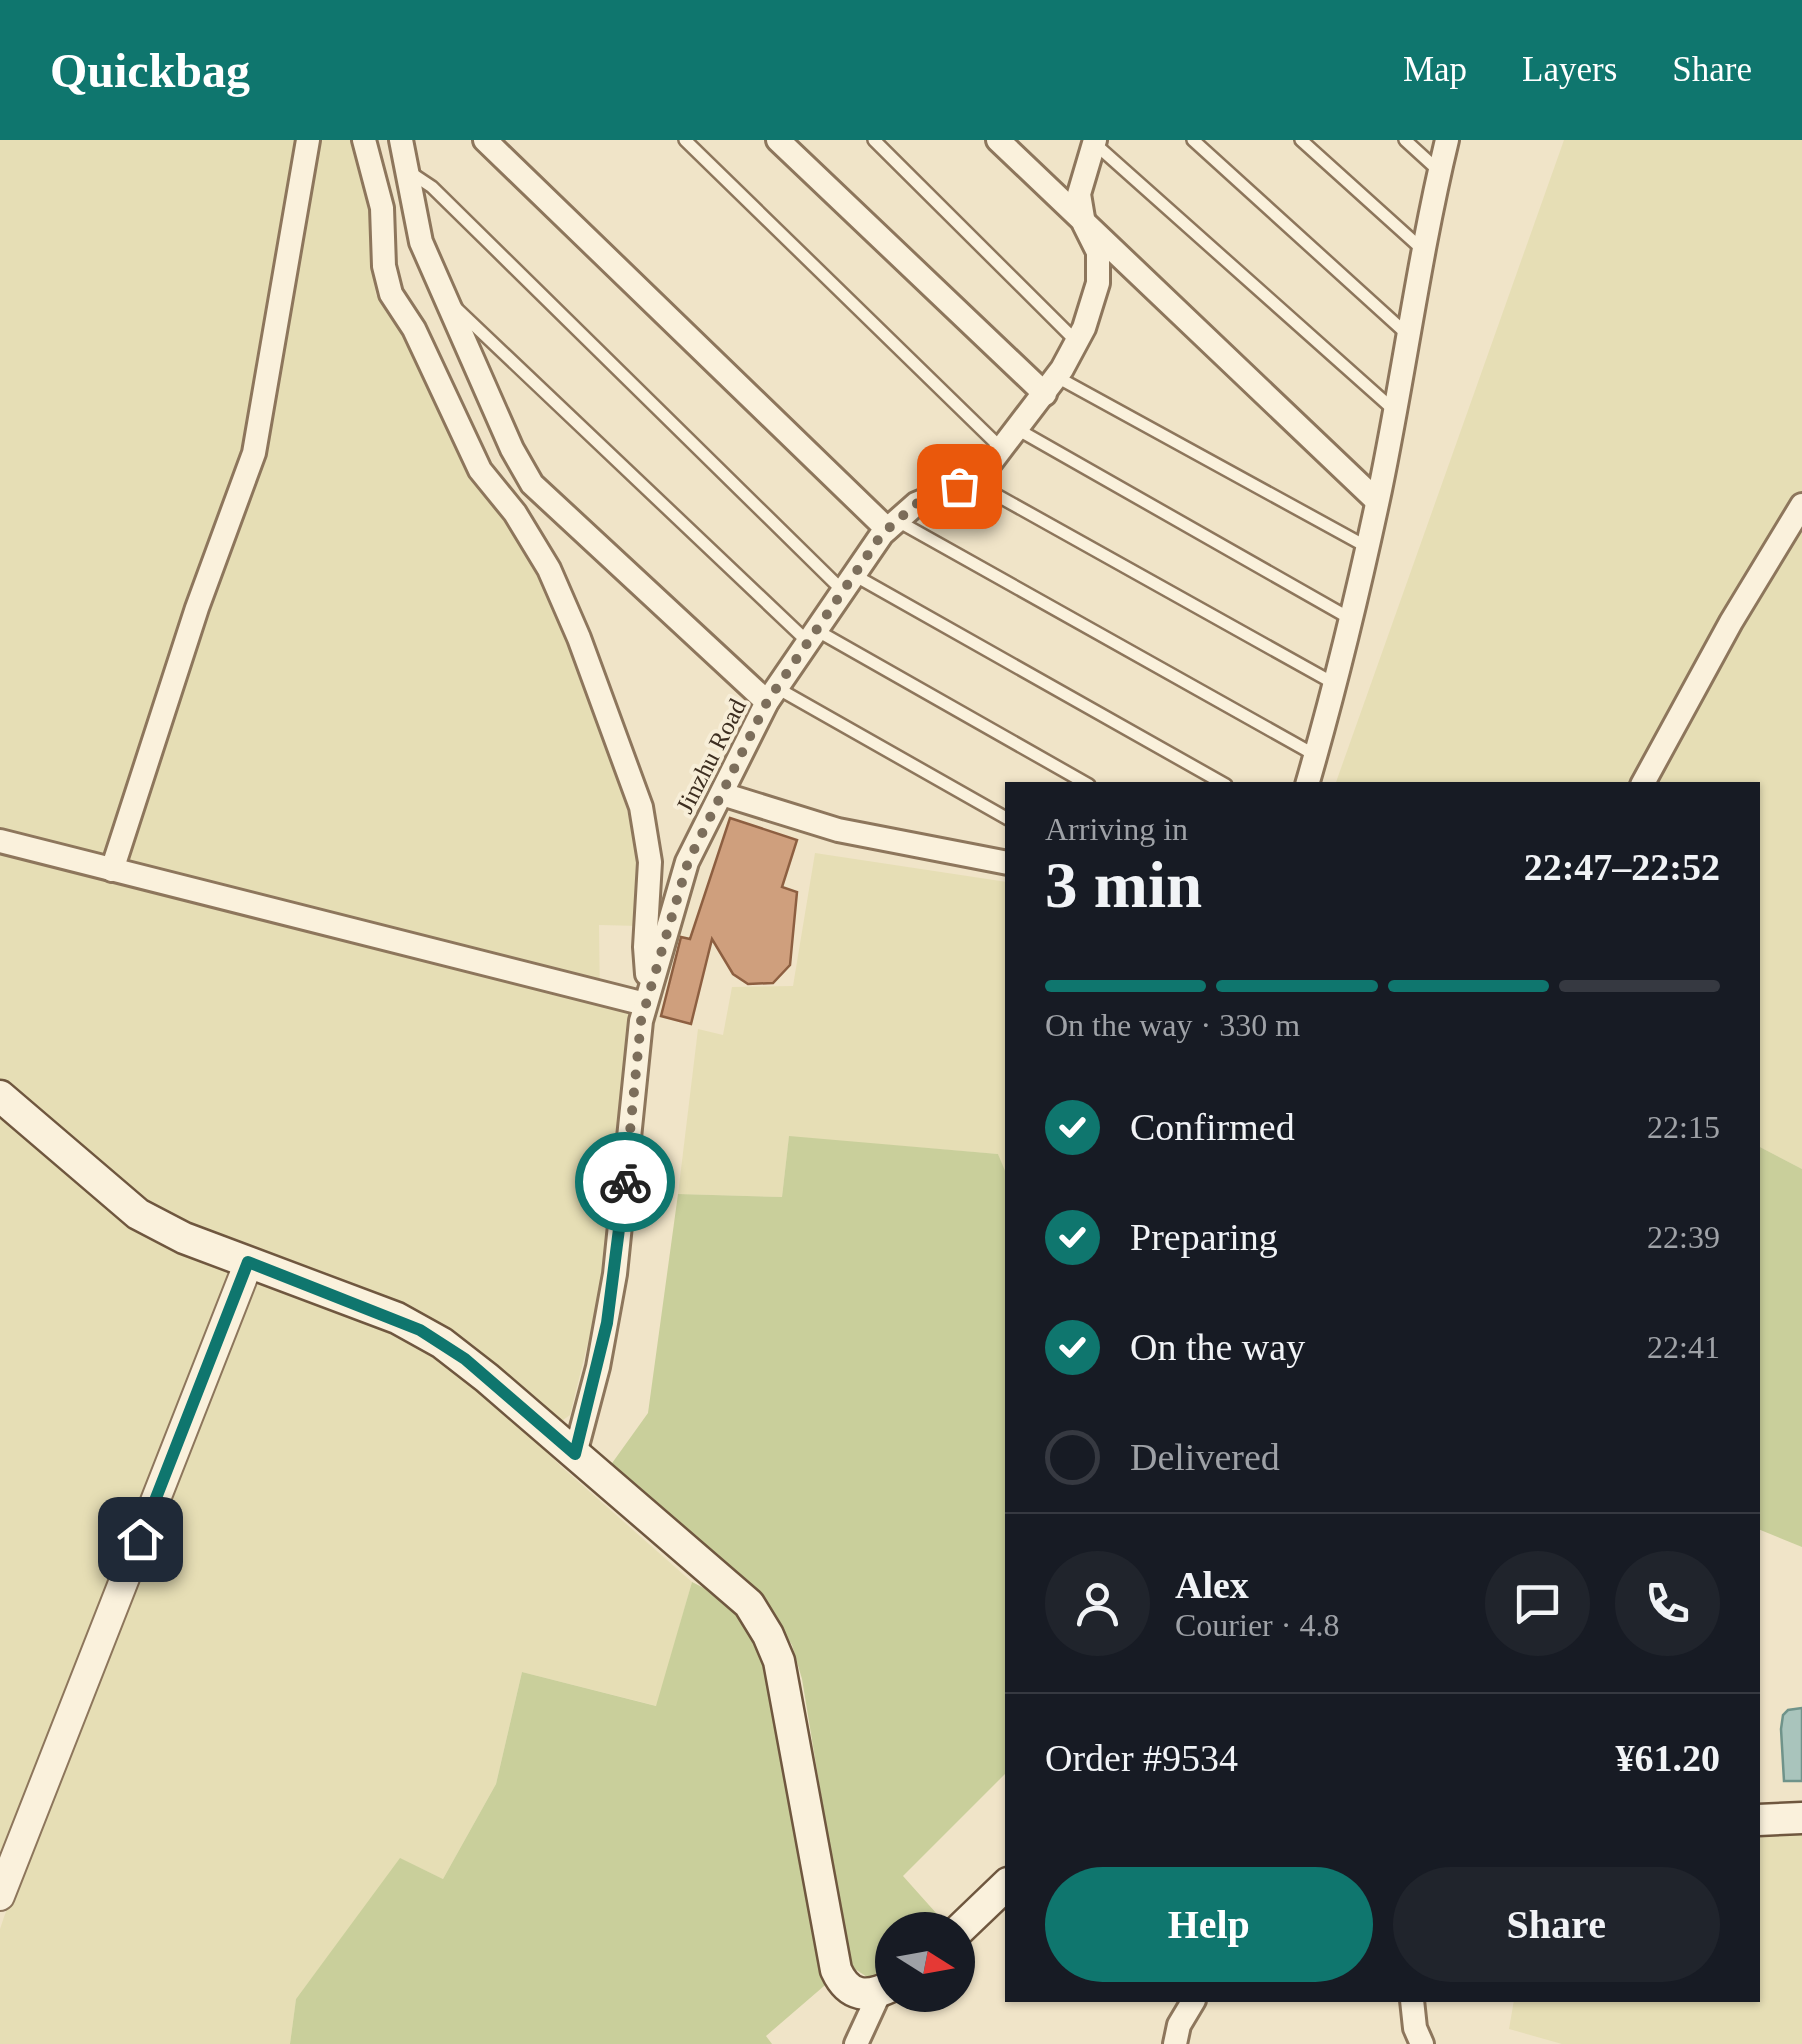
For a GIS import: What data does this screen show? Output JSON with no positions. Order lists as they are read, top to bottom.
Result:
{
  "streets": {
    "street": ["Jinzhu Road"]
  },
  "north": "right",
  "page": {
    "header": "Quickbag",
    "nav": ["Map", "Layers", "Share"],
    "heading": ["3 min", "Arriving in", "22:47–22:52"],
    "panel": [
      "Alex",
      "Courier · 4.8",
      "Order #9534",
      "¥61.20"
    ],
    "bar": "On the way · 330 m",
    "list": [
      ["Confirmed", "22:15"],
      ["Preparing", "22:39"],
      ["On the way", "22:41"],
      "Delivered"
    ],
    "buttons": ["Help", "Share"]
  }
}
